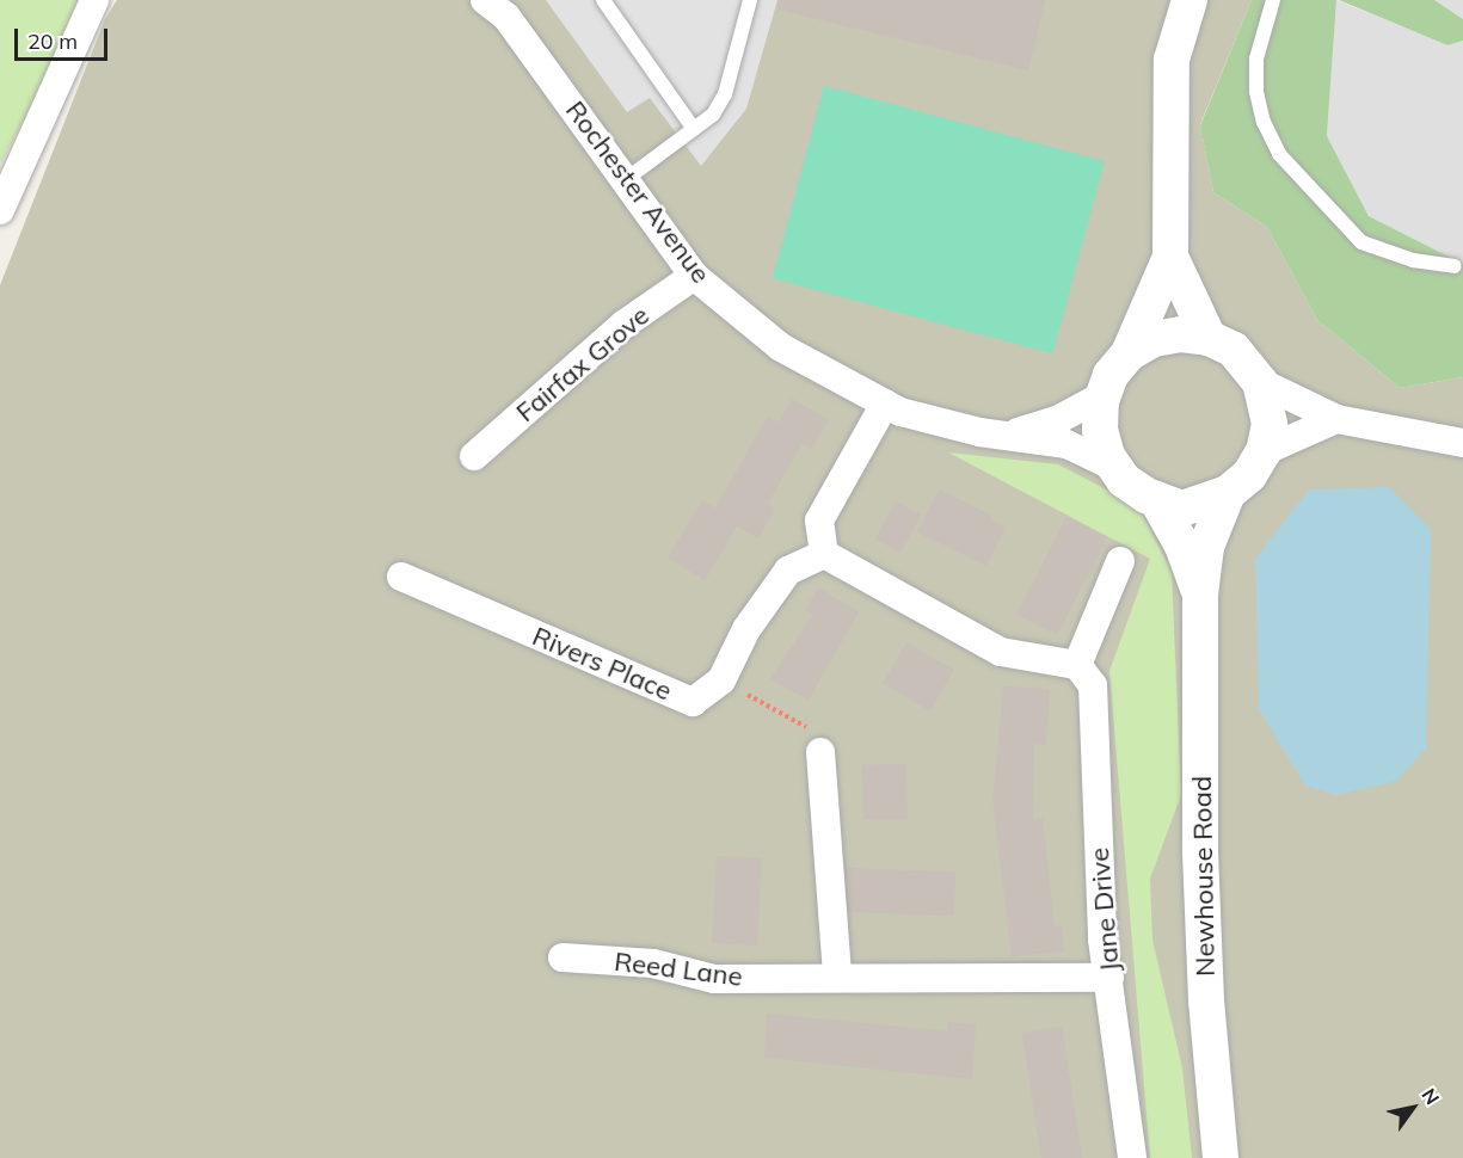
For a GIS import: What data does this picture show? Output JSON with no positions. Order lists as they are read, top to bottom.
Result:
{
  "streets": {
    "street": [
      "Rochester Avenue",
      "Fairfax Grove",
      "Rivers Place",
      "Newhouse Road",
      "Jane Drive",
      "Reed Lane"
    ]
  },
  "crossings": [
    ["Rochester Avenue", "Fairfax Grove"],
    ["Rochester Avenue", "Newhouse Road"],
    ["Jane Drive", "Reed Lane"]
  ],
  "scale_bar": "20 m",
  "north": "top right"
}
